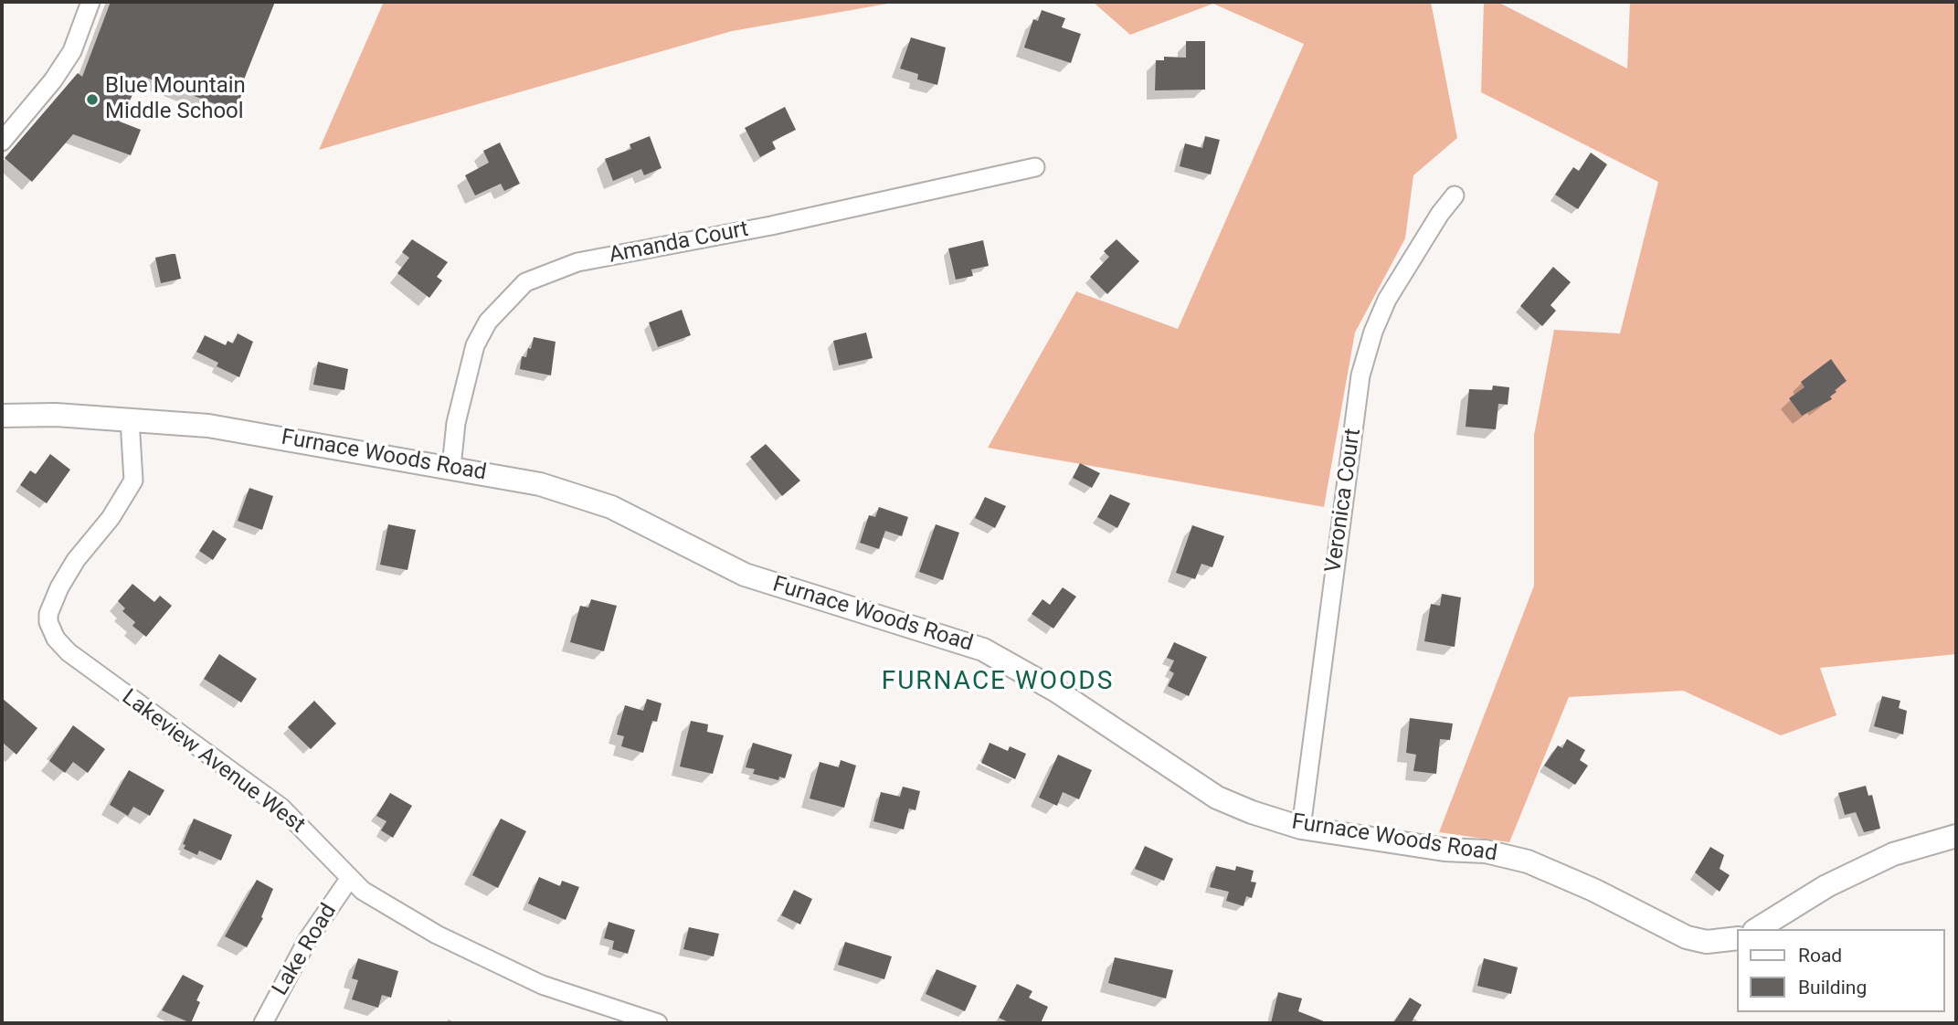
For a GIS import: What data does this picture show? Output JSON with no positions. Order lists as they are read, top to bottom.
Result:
{
  "streets": {
    "street": [
      "Amanda Court",
      "Furnace Woods Road",
      "Veronica Court",
      "Lakeview Avenue West",
      "Lake Road"
    ]
  },
  "crossings": [
    ["Amanda Court", "Furnace Woods Road"],
    ["Furnace Woods Road", "Veronica Court"],
    ["Furnace Woods Road", "Lakeview Avenue West"],
    ["Lakeview Avenue West", "Lake Road"]
  ],
  "districts": ["FURNACE WOODS"],
  "places": ["Blue Mountain Middle School"],
  "legend": ["Road", "Building"]
}
